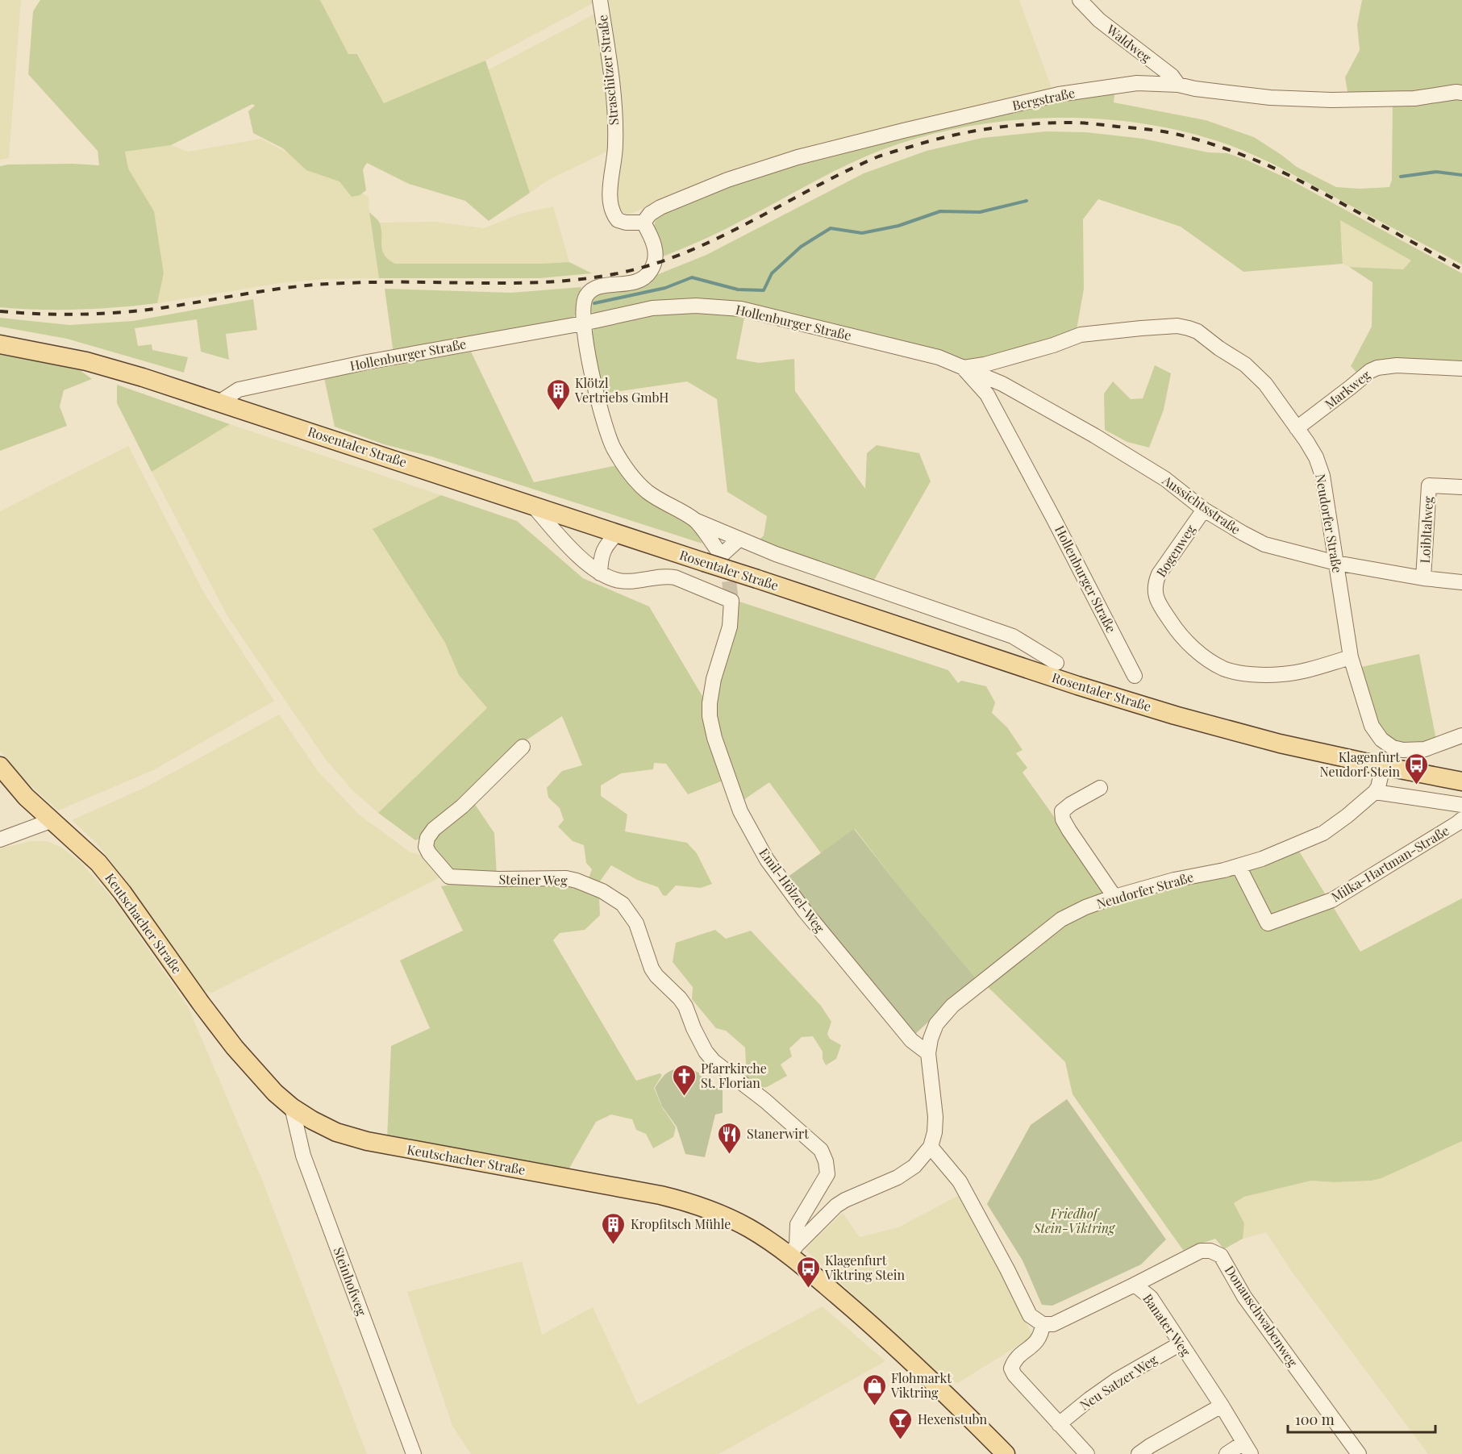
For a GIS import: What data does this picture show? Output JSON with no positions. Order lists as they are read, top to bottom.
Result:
{
  "streets": {
    "main road": ["Rosentaler Straße", "Keutschacher Straße"],
    "street": [
      "Waldweg",
      "Straschitzer Straße",
      "Bergstraße",
      "Hollenburger Straße",
      "Markweg",
      "Aussichtsstraße",
      "Neudorfer Straße",
      "Loibltalweg",
      "Bogenweg",
      "Milka-Hartman-Straße",
      "Steiner Weg",
      "Emil-Hölzel-Weg",
      "Steinhofweg",
      "Donauschwabenweg",
      "Banater Weg",
      "Neu Satzer Weg"
    ]
  },
  "crossings": [
    ["Waldweg", "Bergstraße"],
    ["Straschitzer Straße", "Bergstraße"],
    ["Hollenburger Straße", "Rosentaler Straße"],
    ["Hollenburger Straße", "Aussichtsstraße"],
    ["Hollenburger Straße", "Neudorfer Straße"],
    ["Markweg", "Neudorfer Straße"],
    ["Rosentaler Straße", "Emil-Hölzel-Weg"],
    ["Aussichtsstraße", "Neudorfer Straße"],
    ["Aussichtsstraße", "Loibltalweg"],
    ["Aussichtsstraße", "Bogenweg"],
    ["Neudorfer Straße", "Bogenweg"],
    ["Neudorfer Straße", "Milka-Hartman-Straße"],
    ["Neudorfer Straße", "Emil-Hölzel-Weg"],
    ["Steiner Weg", "Keutschacher Straße"],
    ["Keutschacher Straße", "Steinhofweg"],
    ["Donauschwabenweg", "Banater Weg"],
    ["Banater Weg", "Neu Satzer Weg"]
  ],
  "parks": ["Friedhof Stein-Viktring"],
  "places": {
    "building": ["Klötzl Vertriebs GmbH", "Kropfitsch Mühle"],
    "bus stop": ["Klagenfurt Neudorf Stein", "Klagenfurt Viktring Stein"],
    "church": ["Pfarrkirche St. Florian"],
    "restaurant": ["Stanerwirt"],
    "shop": ["Flohmarkt Viktring"],
    "bar": ["Hexenstubn"]
  },
  "scale_bar": "100 m"
}
